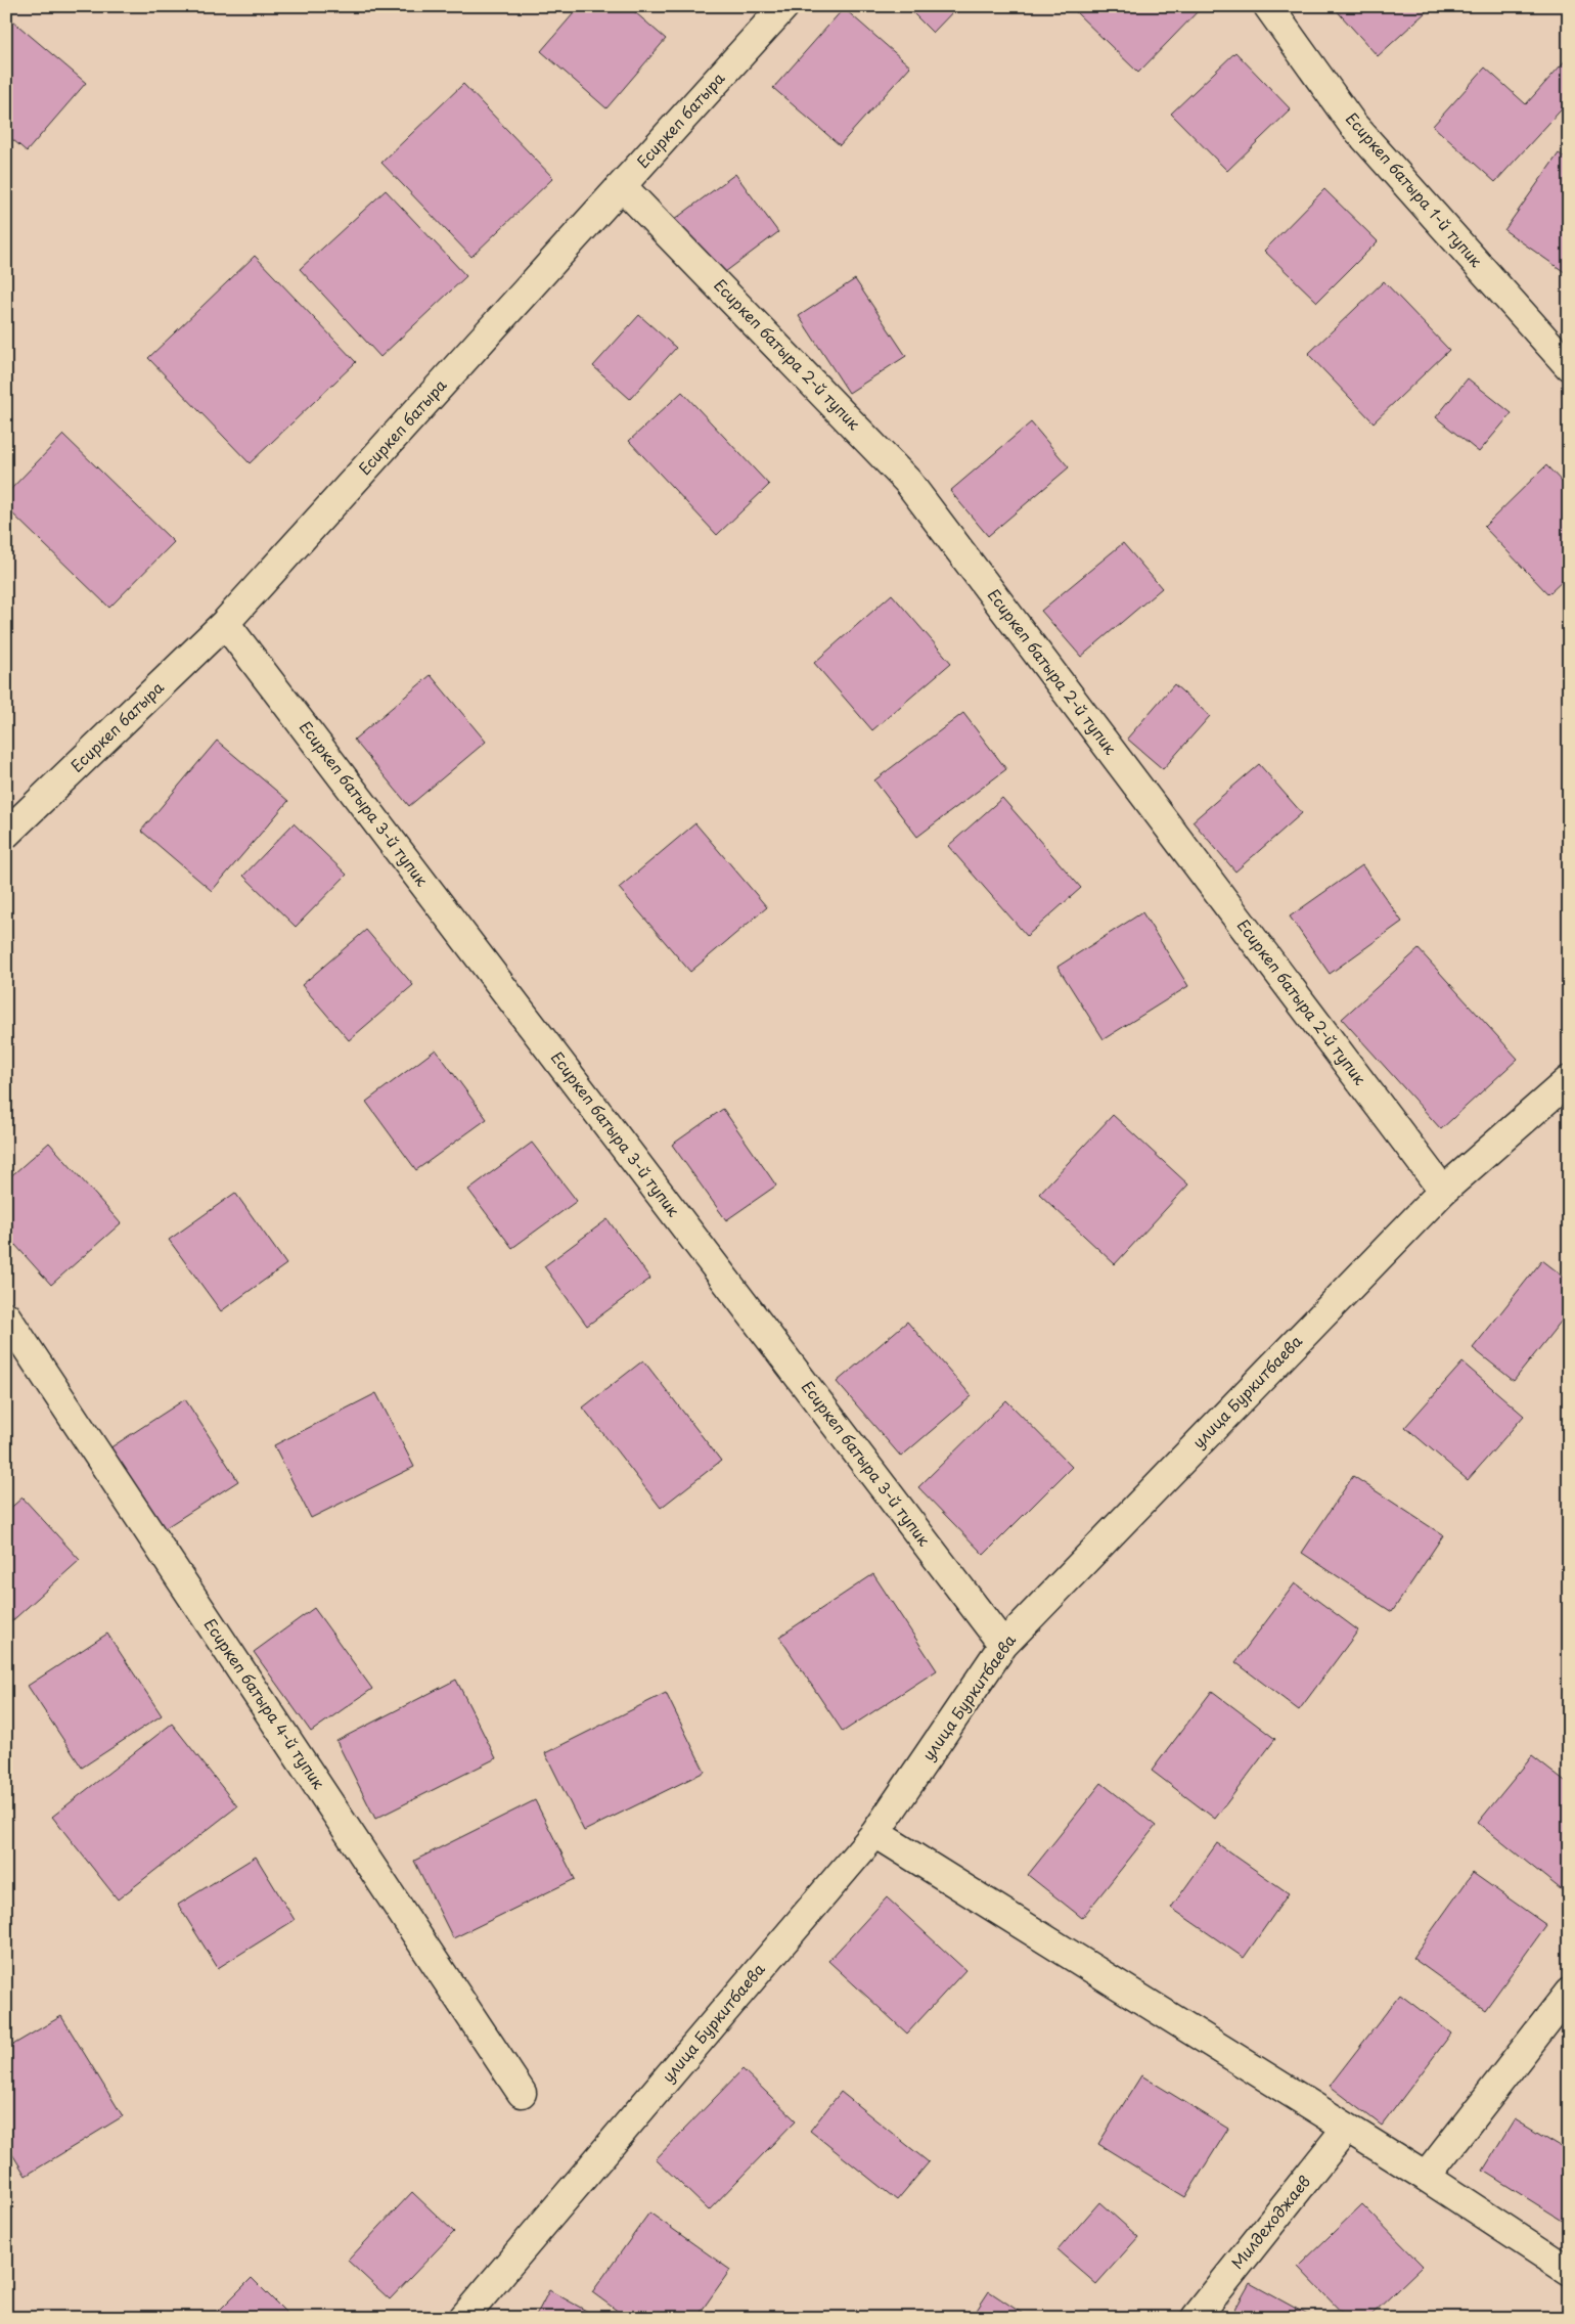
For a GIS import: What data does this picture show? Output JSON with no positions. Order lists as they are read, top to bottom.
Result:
{
  "streets": {
    "street": [
      "Есиркеп батыра",
      "Есиркеп батыра 1-й тупик",
      "Есиркеп батыра 2-й тупик",
      "Есиркеп батыра 3-й тупик",
      "улица Буркитбаева",
      "Есиркеп батыра 4-й тупик",
      "Милдеходжаев"
    ]
  },
  "crossings": [
    ["Есиркеп батыра", "Есиркеп батыра 2-й тупик"],
    ["Есиркеп батыра", "Есиркеп батыра 3-й тупик"],
    ["Есиркеп батыра 2-й тупик", "улица Буркитбаева"],
    ["Есиркеп батыра 3-й тупик", "улица Буркитбаева"]
  ]
}
